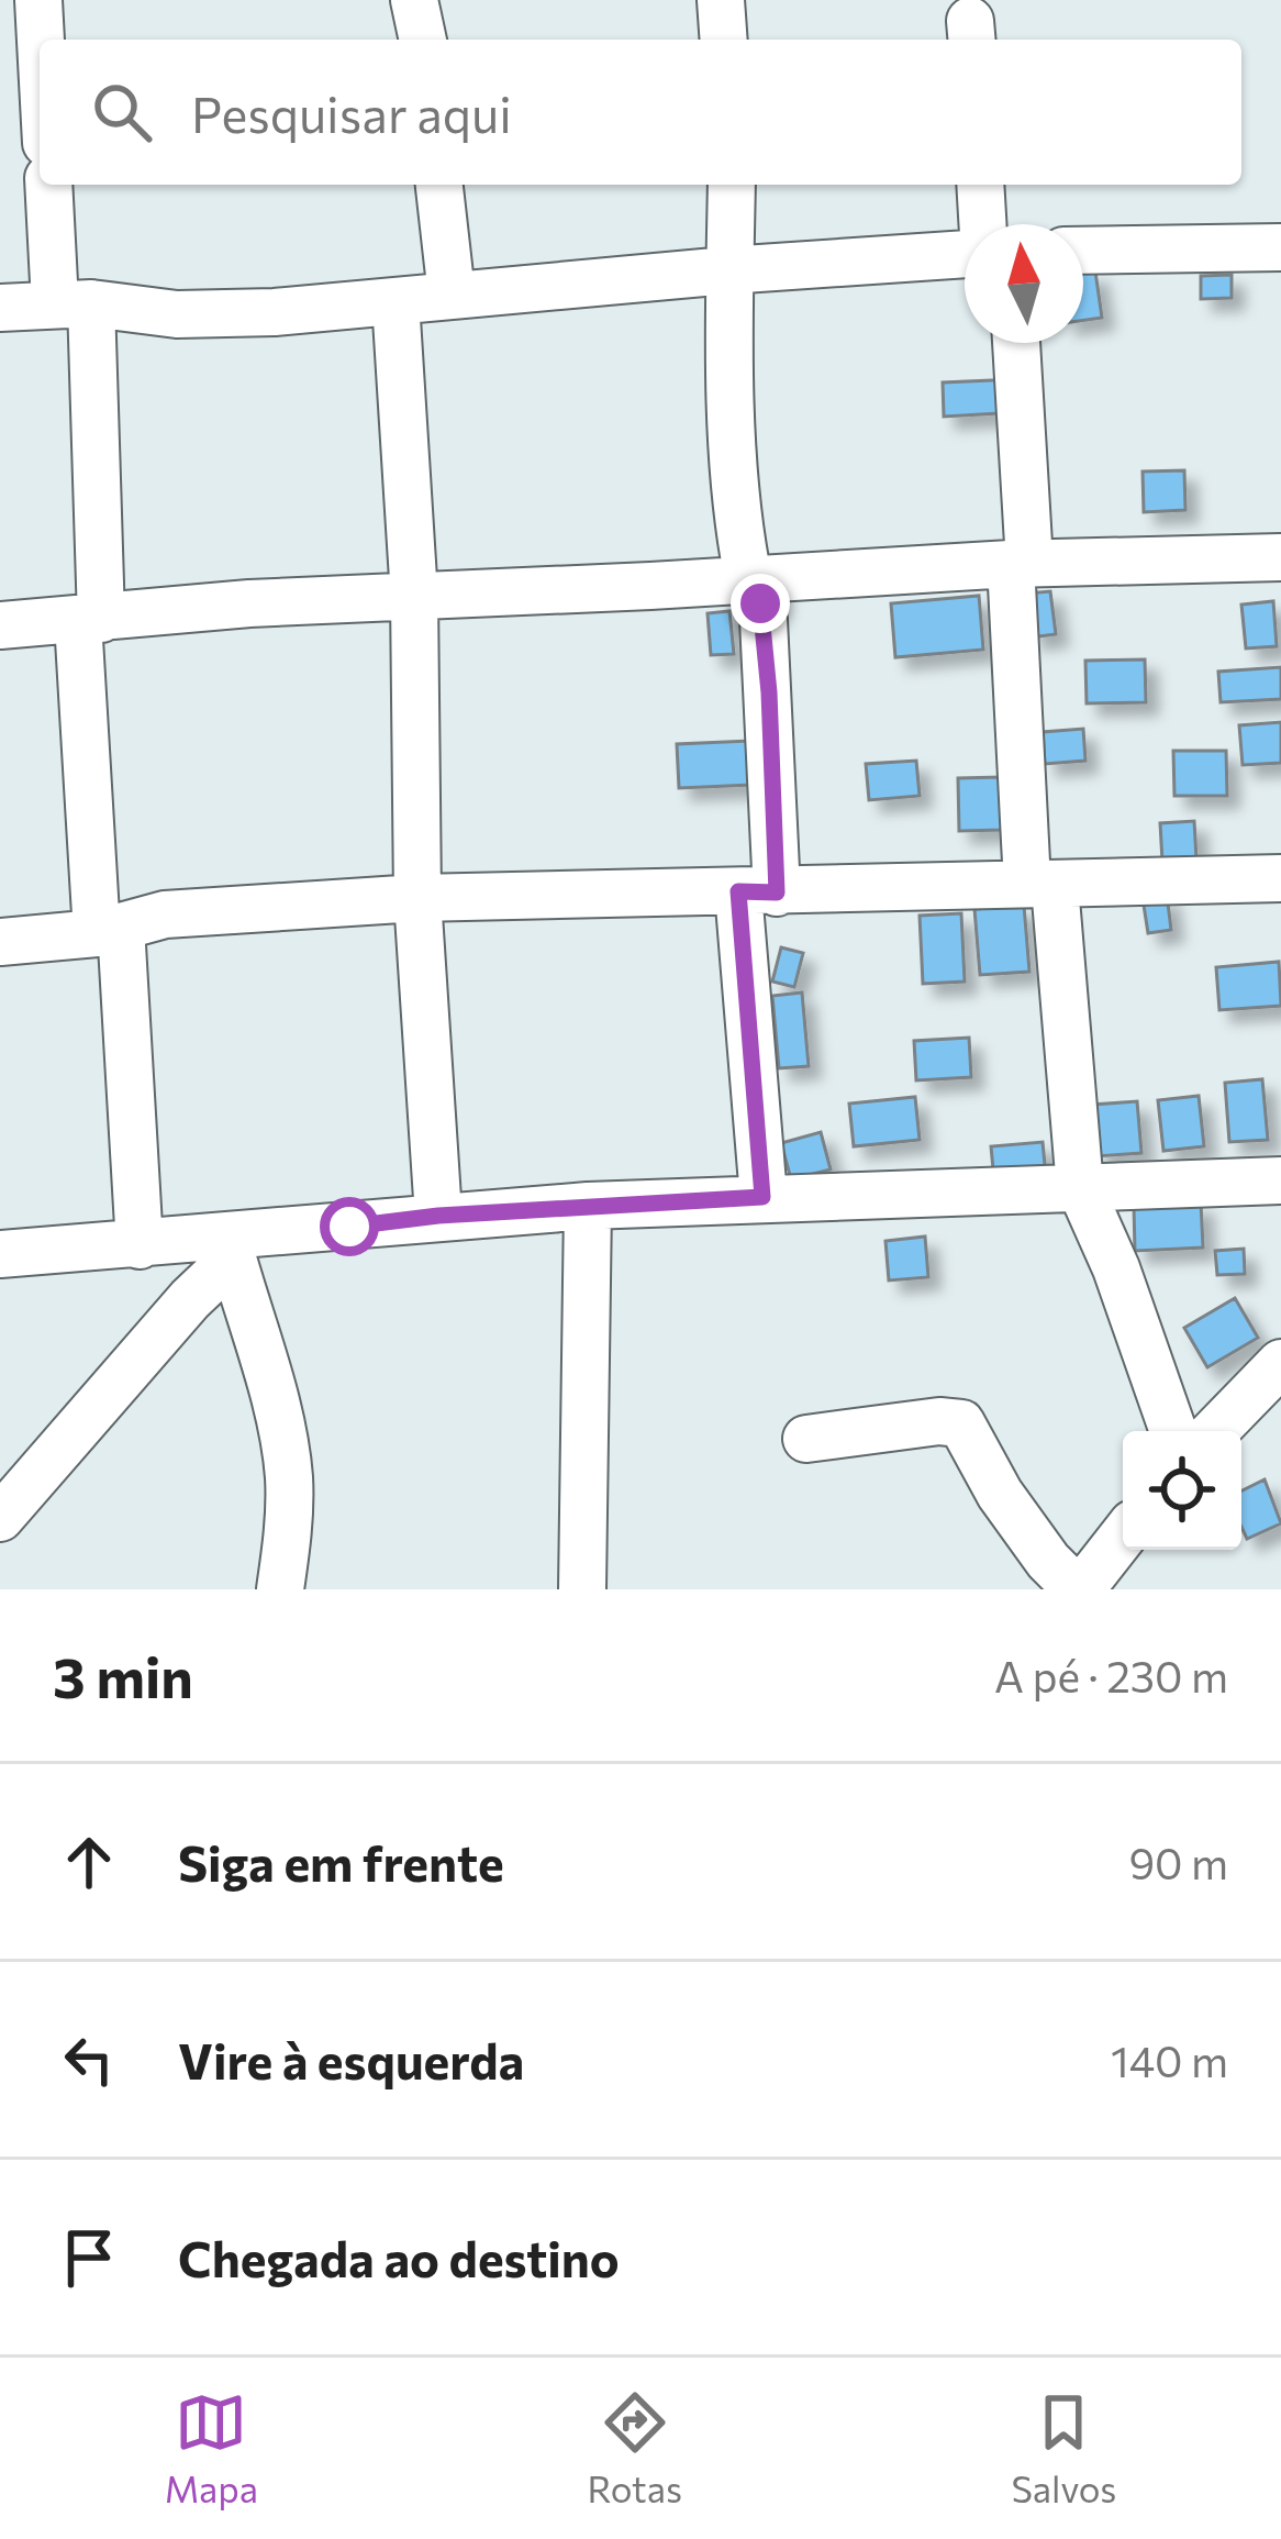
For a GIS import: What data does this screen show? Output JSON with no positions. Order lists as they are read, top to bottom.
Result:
{
  "north": "top",
  "page": {
    "search": "Pesquisar aqui",
    "heading": ["3 min", "A pé · 230 m"],
    "list": [
      ["Siga em frente", "90 m"],
      ["Vire à esquerda", "140 m"],
      "Chegada ao destino"
    ],
    "nav": ["Mapa", "Rotas", "Salvos"]
  }
}
